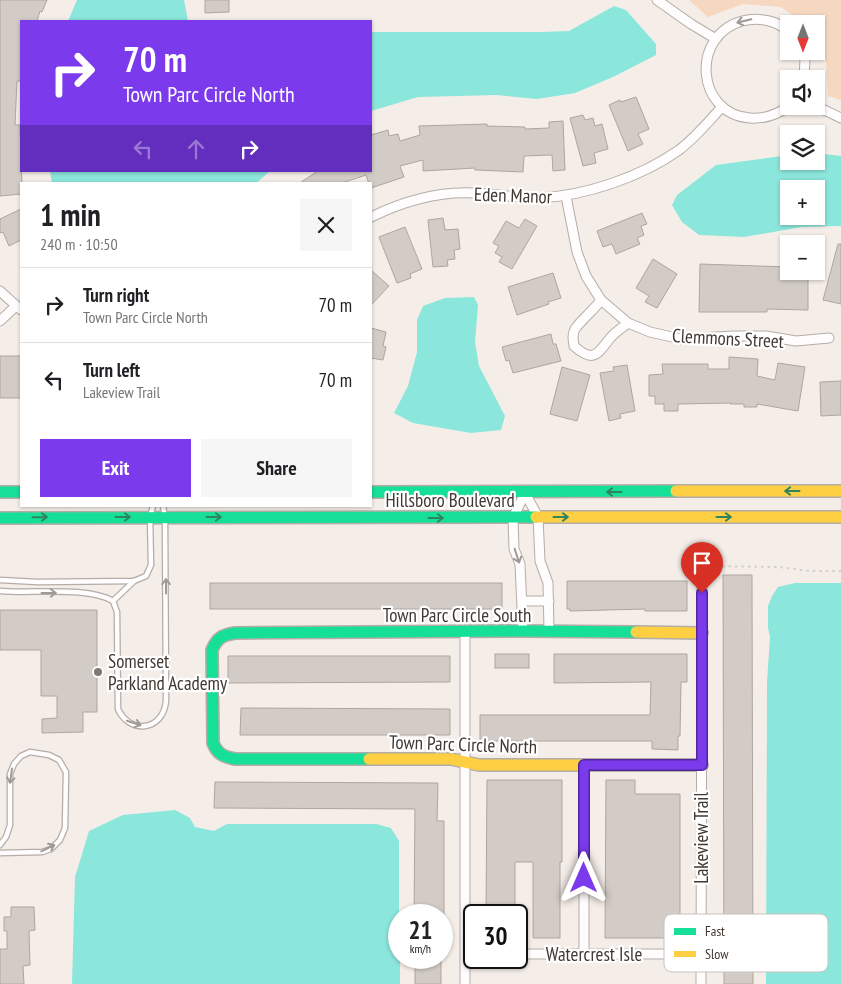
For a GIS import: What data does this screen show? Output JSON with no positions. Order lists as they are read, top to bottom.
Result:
{
  "streets": {
    "street": [
      "Eden Manor",
      "Clemmons Street",
      "Hillsboro Boulevard",
      "Town Parc Circle South",
      "Town Parc Circle North",
      "Lakeview Trail",
      "Watercrest Isle"
    ]
  },
  "crossings": [
    ["Eden Manor", "Clemmons Street"],
    ["Town Parc Circle South", "Town Parc Circle North"],
    ["Town Parc Circle South", "Lakeview Trail"],
    ["Town Parc Circle North", "Lakeview Trail"]
  ],
  "places": ["Somerset Parkland Academy"],
  "legend": ["Fast", "Slow"],
  "north": "bottom",
  "page": {
    "map_buttons": ["+", "−"],
    "turn": ["70 m", "Town Parc Circle North"],
    "heading": ["1 min", "240 m · 10:50"],
    "list": [
      {
        "name": "Turn right",
        "note": "Town Parc Circle North",
        "value": "70 m"
      },
      {
        "name": "Turn left",
        "note": "Lakeview Trail",
        "value": "70 m"
      }
    ],
    "buttons": ["Exit", "Share"],
    "speed": "21 km/h",
    "limit": "30"
  }
}
